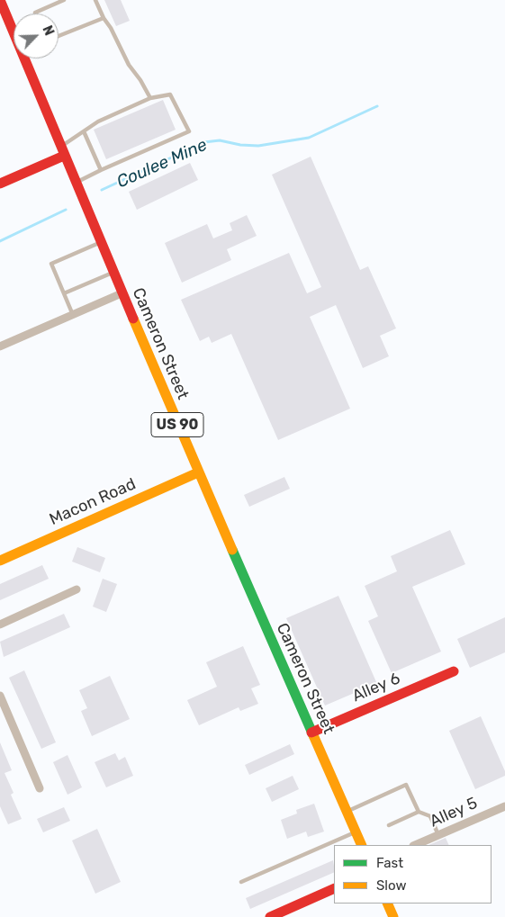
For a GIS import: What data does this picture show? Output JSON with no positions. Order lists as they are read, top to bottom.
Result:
{
  "streets": {
    "main road": [
      "Cameron Street",
      "US 90",
      "Macon Road",
      "Alley 6"
    ],
    "street": ["Alley 5"]
  },
  "crossings": [
    ["Cameron Street", "Macon Road"],
    ["Cameron Street", "Alley 6"]
  ],
  "water": ["Coulee Mine"],
  "legend": ["Fast", "Slow"],
  "north": "top right"
}
